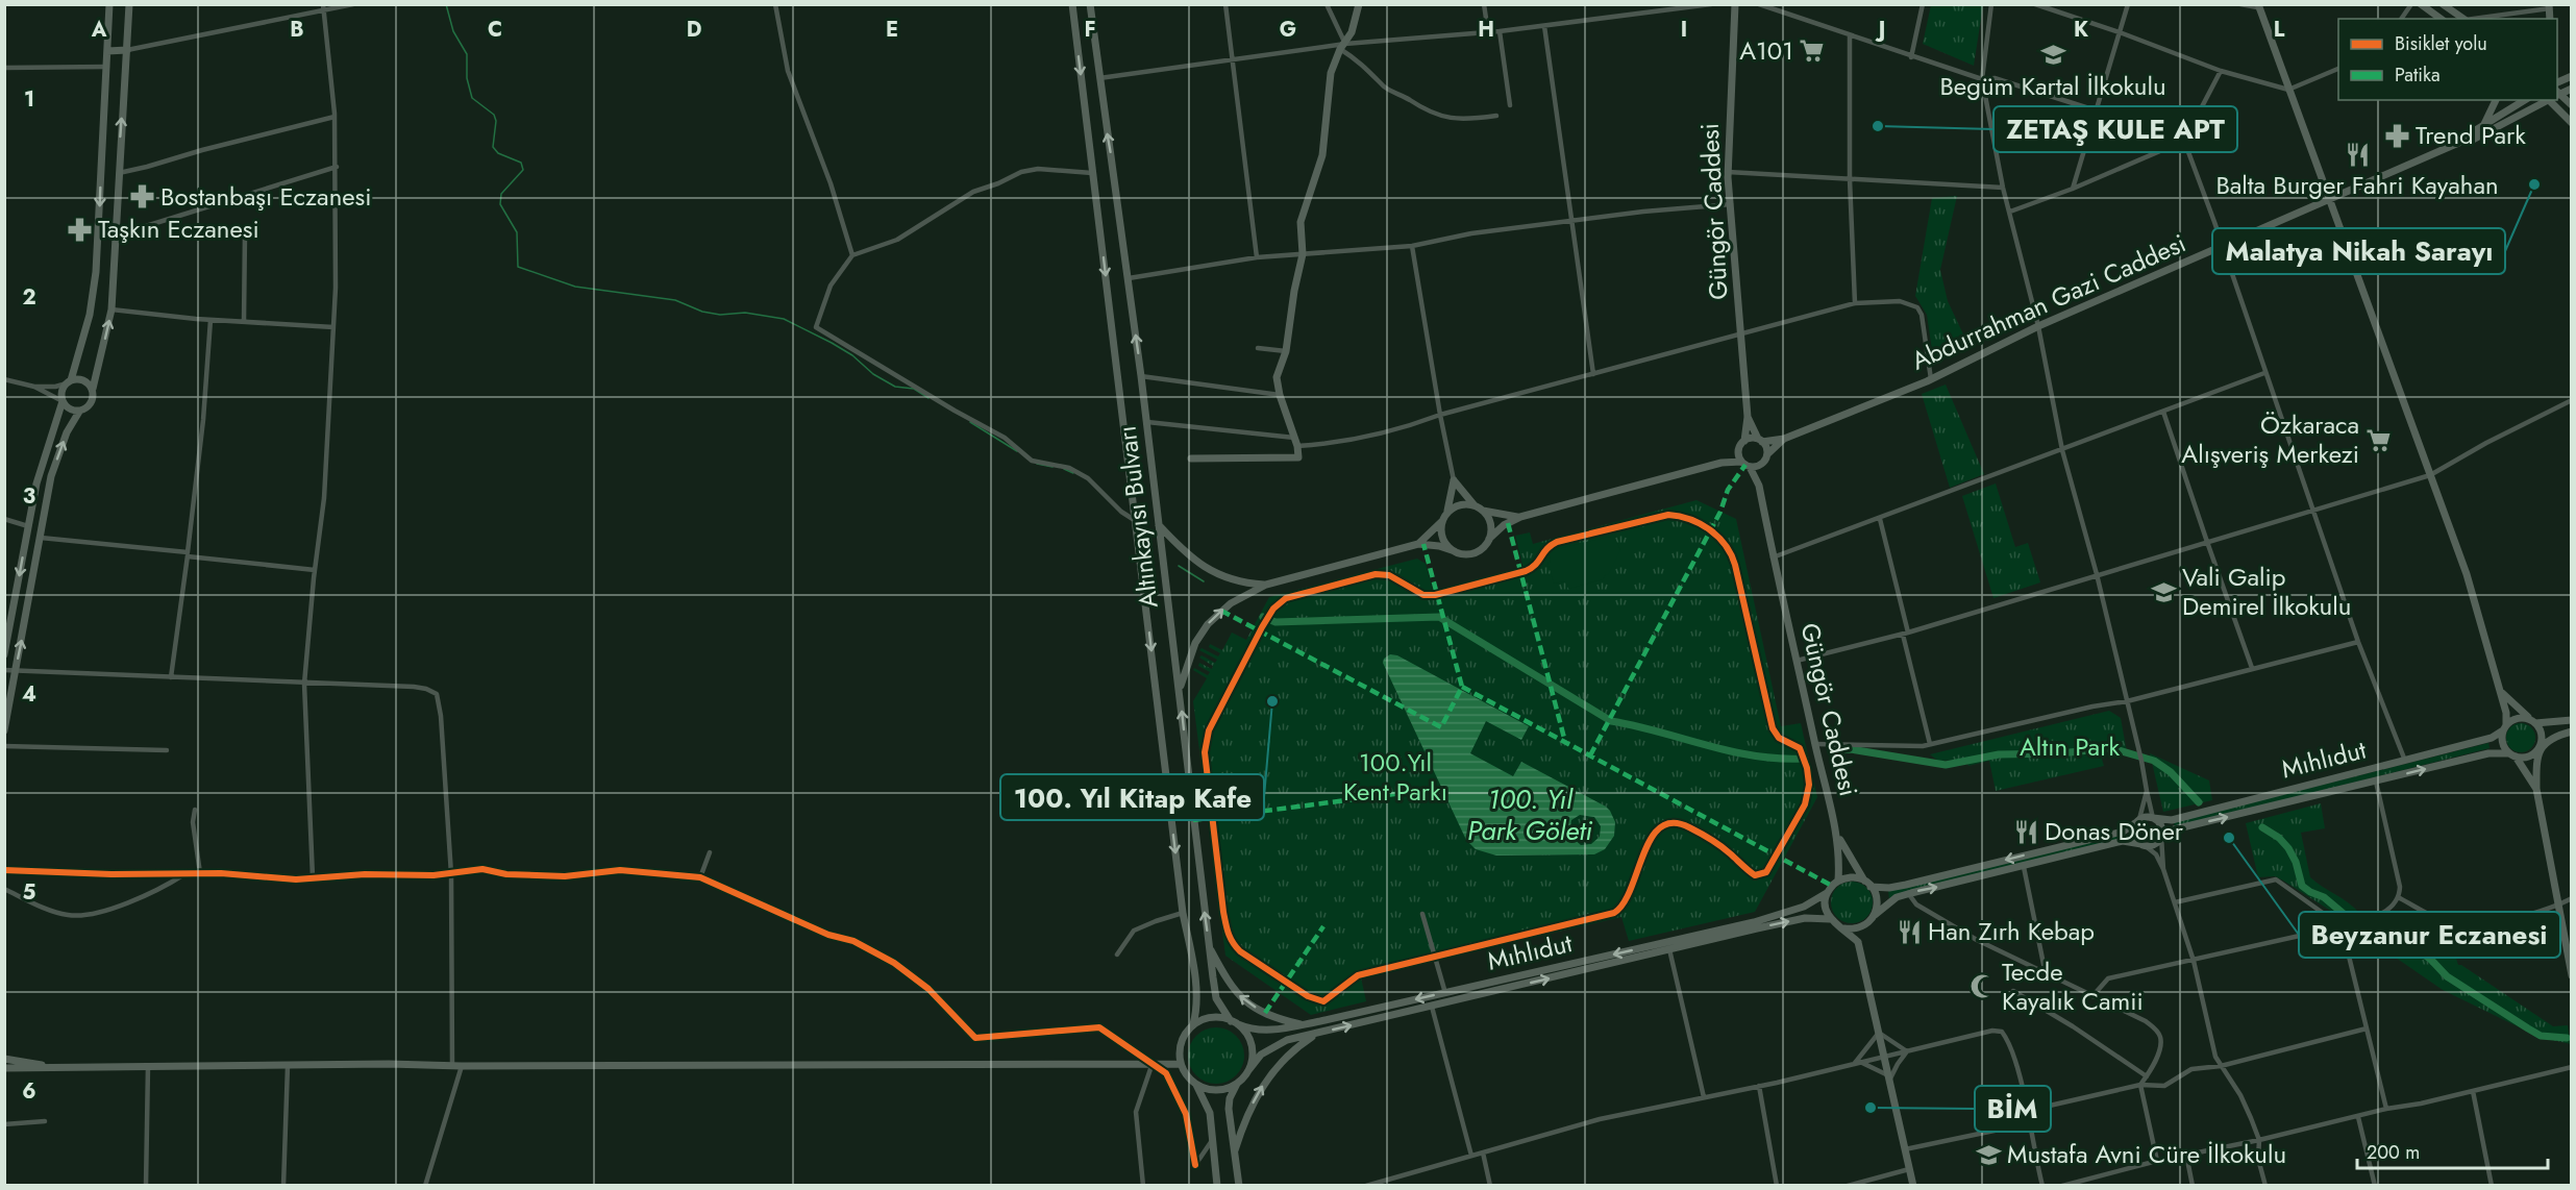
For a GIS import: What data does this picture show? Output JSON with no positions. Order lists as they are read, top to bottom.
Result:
{
  "streets": {
    "main road": [
      "Güngör Caddesi",
      "Abdurrahman Gazi Caddesi",
      "Altınkayısı Bulvarı",
      "Mıhlıdut"
    ]
  },
  "crossings": [
    ["Güngör Caddesi", "Abdurrahman Gazi Caddesi"],
    ["Altınkayısı Bulvarı", "Mıhlıdut"]
  ],
  "water": ["100. Yıl Park Göleti"],
  "parks": ["Altın Park", "100.Yıl Kent Parkı"],
  "places": {
    "supermarket": ["A101", "Özkaraca Alışveriş Merkezi"],
    "school or university": ["Begüm Kartal İlkokulu", "Vali Galip Demirel İlkokulu", "Mustafa Avni Cüre İlkokulu"],
    "other": [
      "ZETAŞ KULE APT",
      "Malatya Nikah Sarayı",
      "100. Yıl Kitap Kafe",
      "Beyzanur Eczanesi",
      "BİM"
    ],
    "pharmacy": ["Trend Park", "Bostanbaşı Eczanesi", "Taşkın Eczanesi"],
    "restaurant": ["Balta Burger Fahri Kayahan", "Donas Döner", "Han Zırh Kebap"],
    "mosque": ["Tecde Kayalık Camii"]
  },
  "legend": ["Bisiklet yolu", "Patika"],
  "scale_bar": "200 m",
  "grid": {
    "columns": [
      "A",
      "B",
      "C",
      "D",
      "E",
      "F",
      "G",
      "H",
      "I",
      "J",
      "K",
      "L"
    ],
    "rows": [
      "1",
      "2",
      "3",
      "4",
      "5",
      "6"
    ]
  }
}
